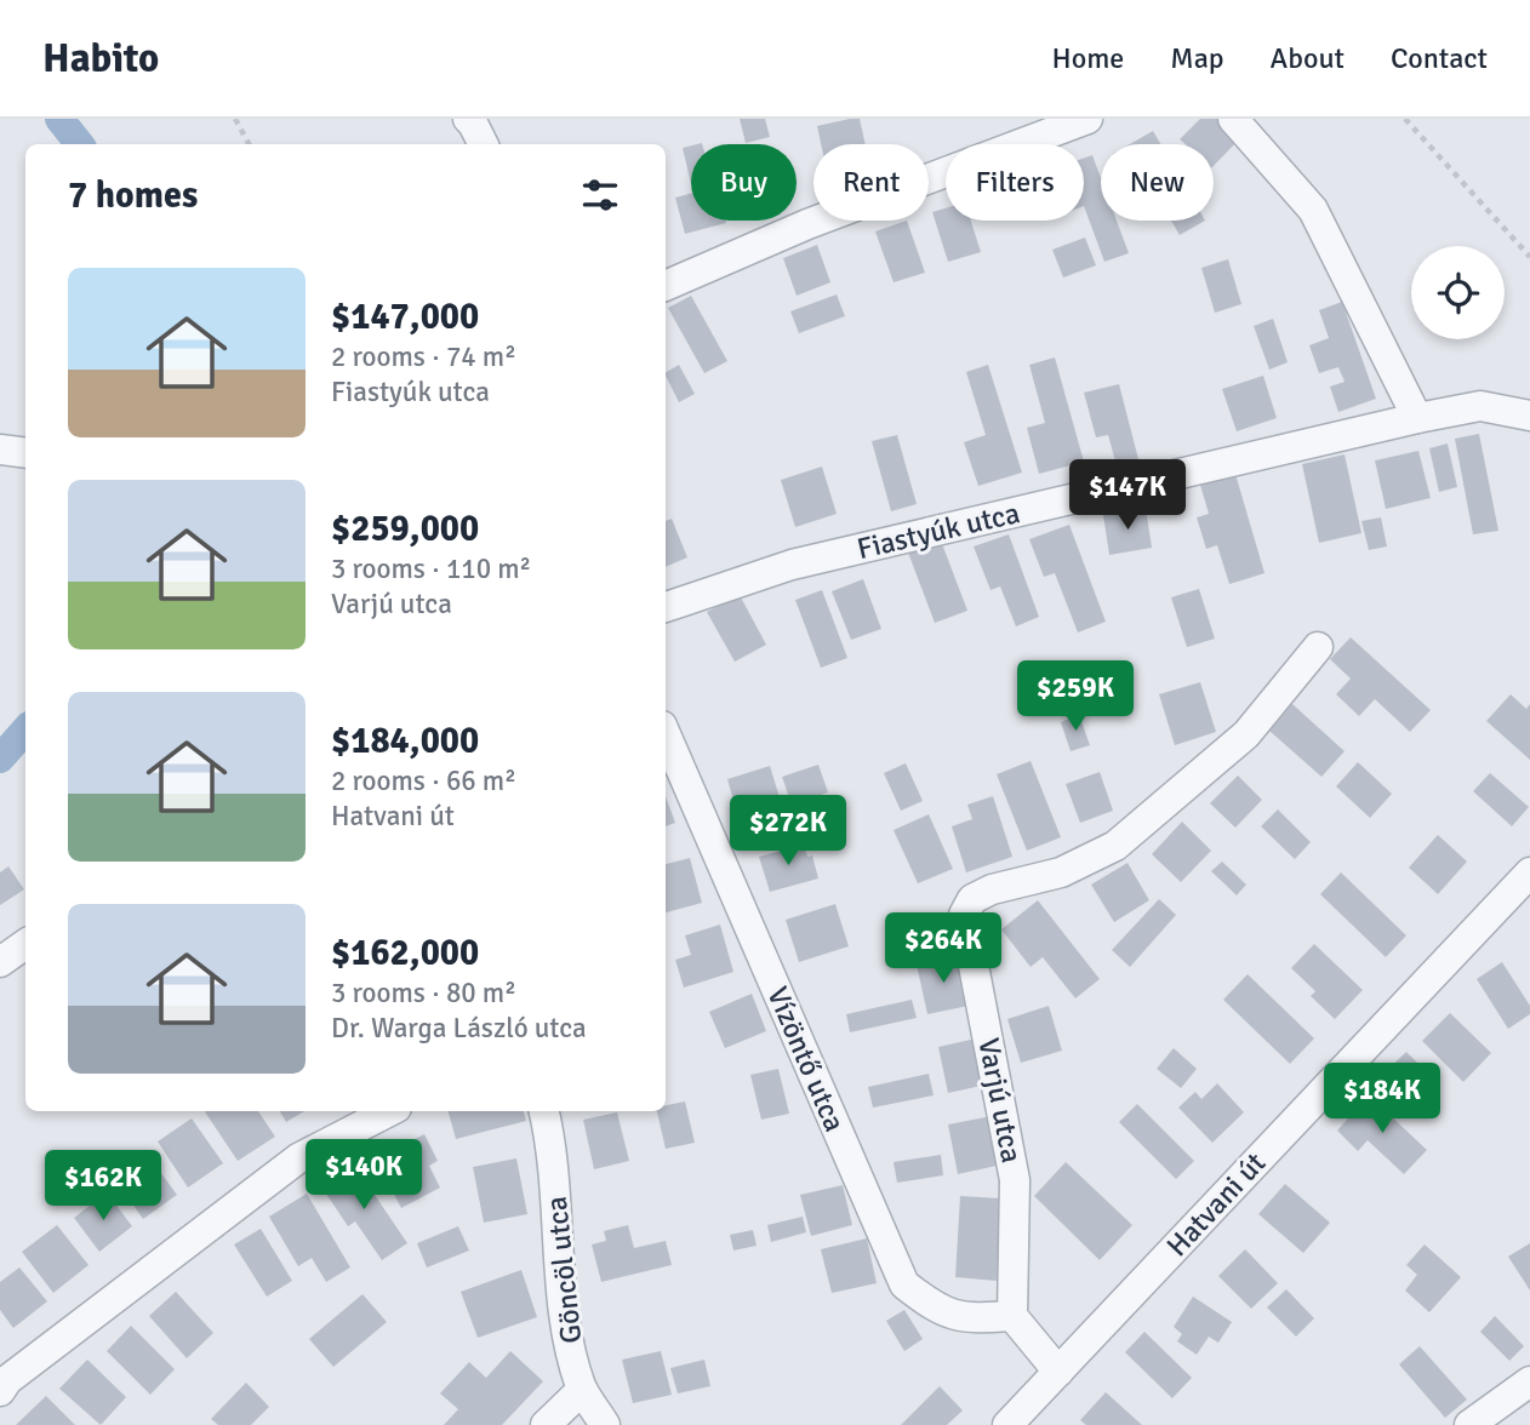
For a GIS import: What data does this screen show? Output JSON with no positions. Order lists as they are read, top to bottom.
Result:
{
  "streets": {
    "street": [
      "Fiastyúk utca",
      "Vízöntő utca",
      "Varjú utca",
      "Hatvani út",
      "Göncöl utca"
    ]
  },
  "crossings": [
    ["Vízöntő utca", "Varjú utca"]
  ],
  "page": {
    "header": "Habito",
    "nav": [
      "Home",
      "Map",
      "About",
      "Contact"
    ],
    "chip": [
      "Buy",
      "Rent",
      "Filters",
      "New"
    ],
    "heading": "7 homes",
    "list": [
      {
        "name": "$147,000",
        "note": "2 rooms · 74 m² · Fiastyúk utca"
      },
      {
        "name": "$259,000",
        "note": "3 rooms · 110 m² · Varjú utca"
      },
      {
        "name": "$184,000",
        "note": "2 rooms · 66 m² · Hatvani út"
      },
      {
        "name": "$162,000",
        "note": "3 rooms · 80 m² · Dr. Warga László utca"
      }
    ],
    "price": [
      "$147K",
      "$259K",
      "$272K",
      "$264K",
      "$184K",
      "$140K",
      "$162K"
    ]
  }
}
